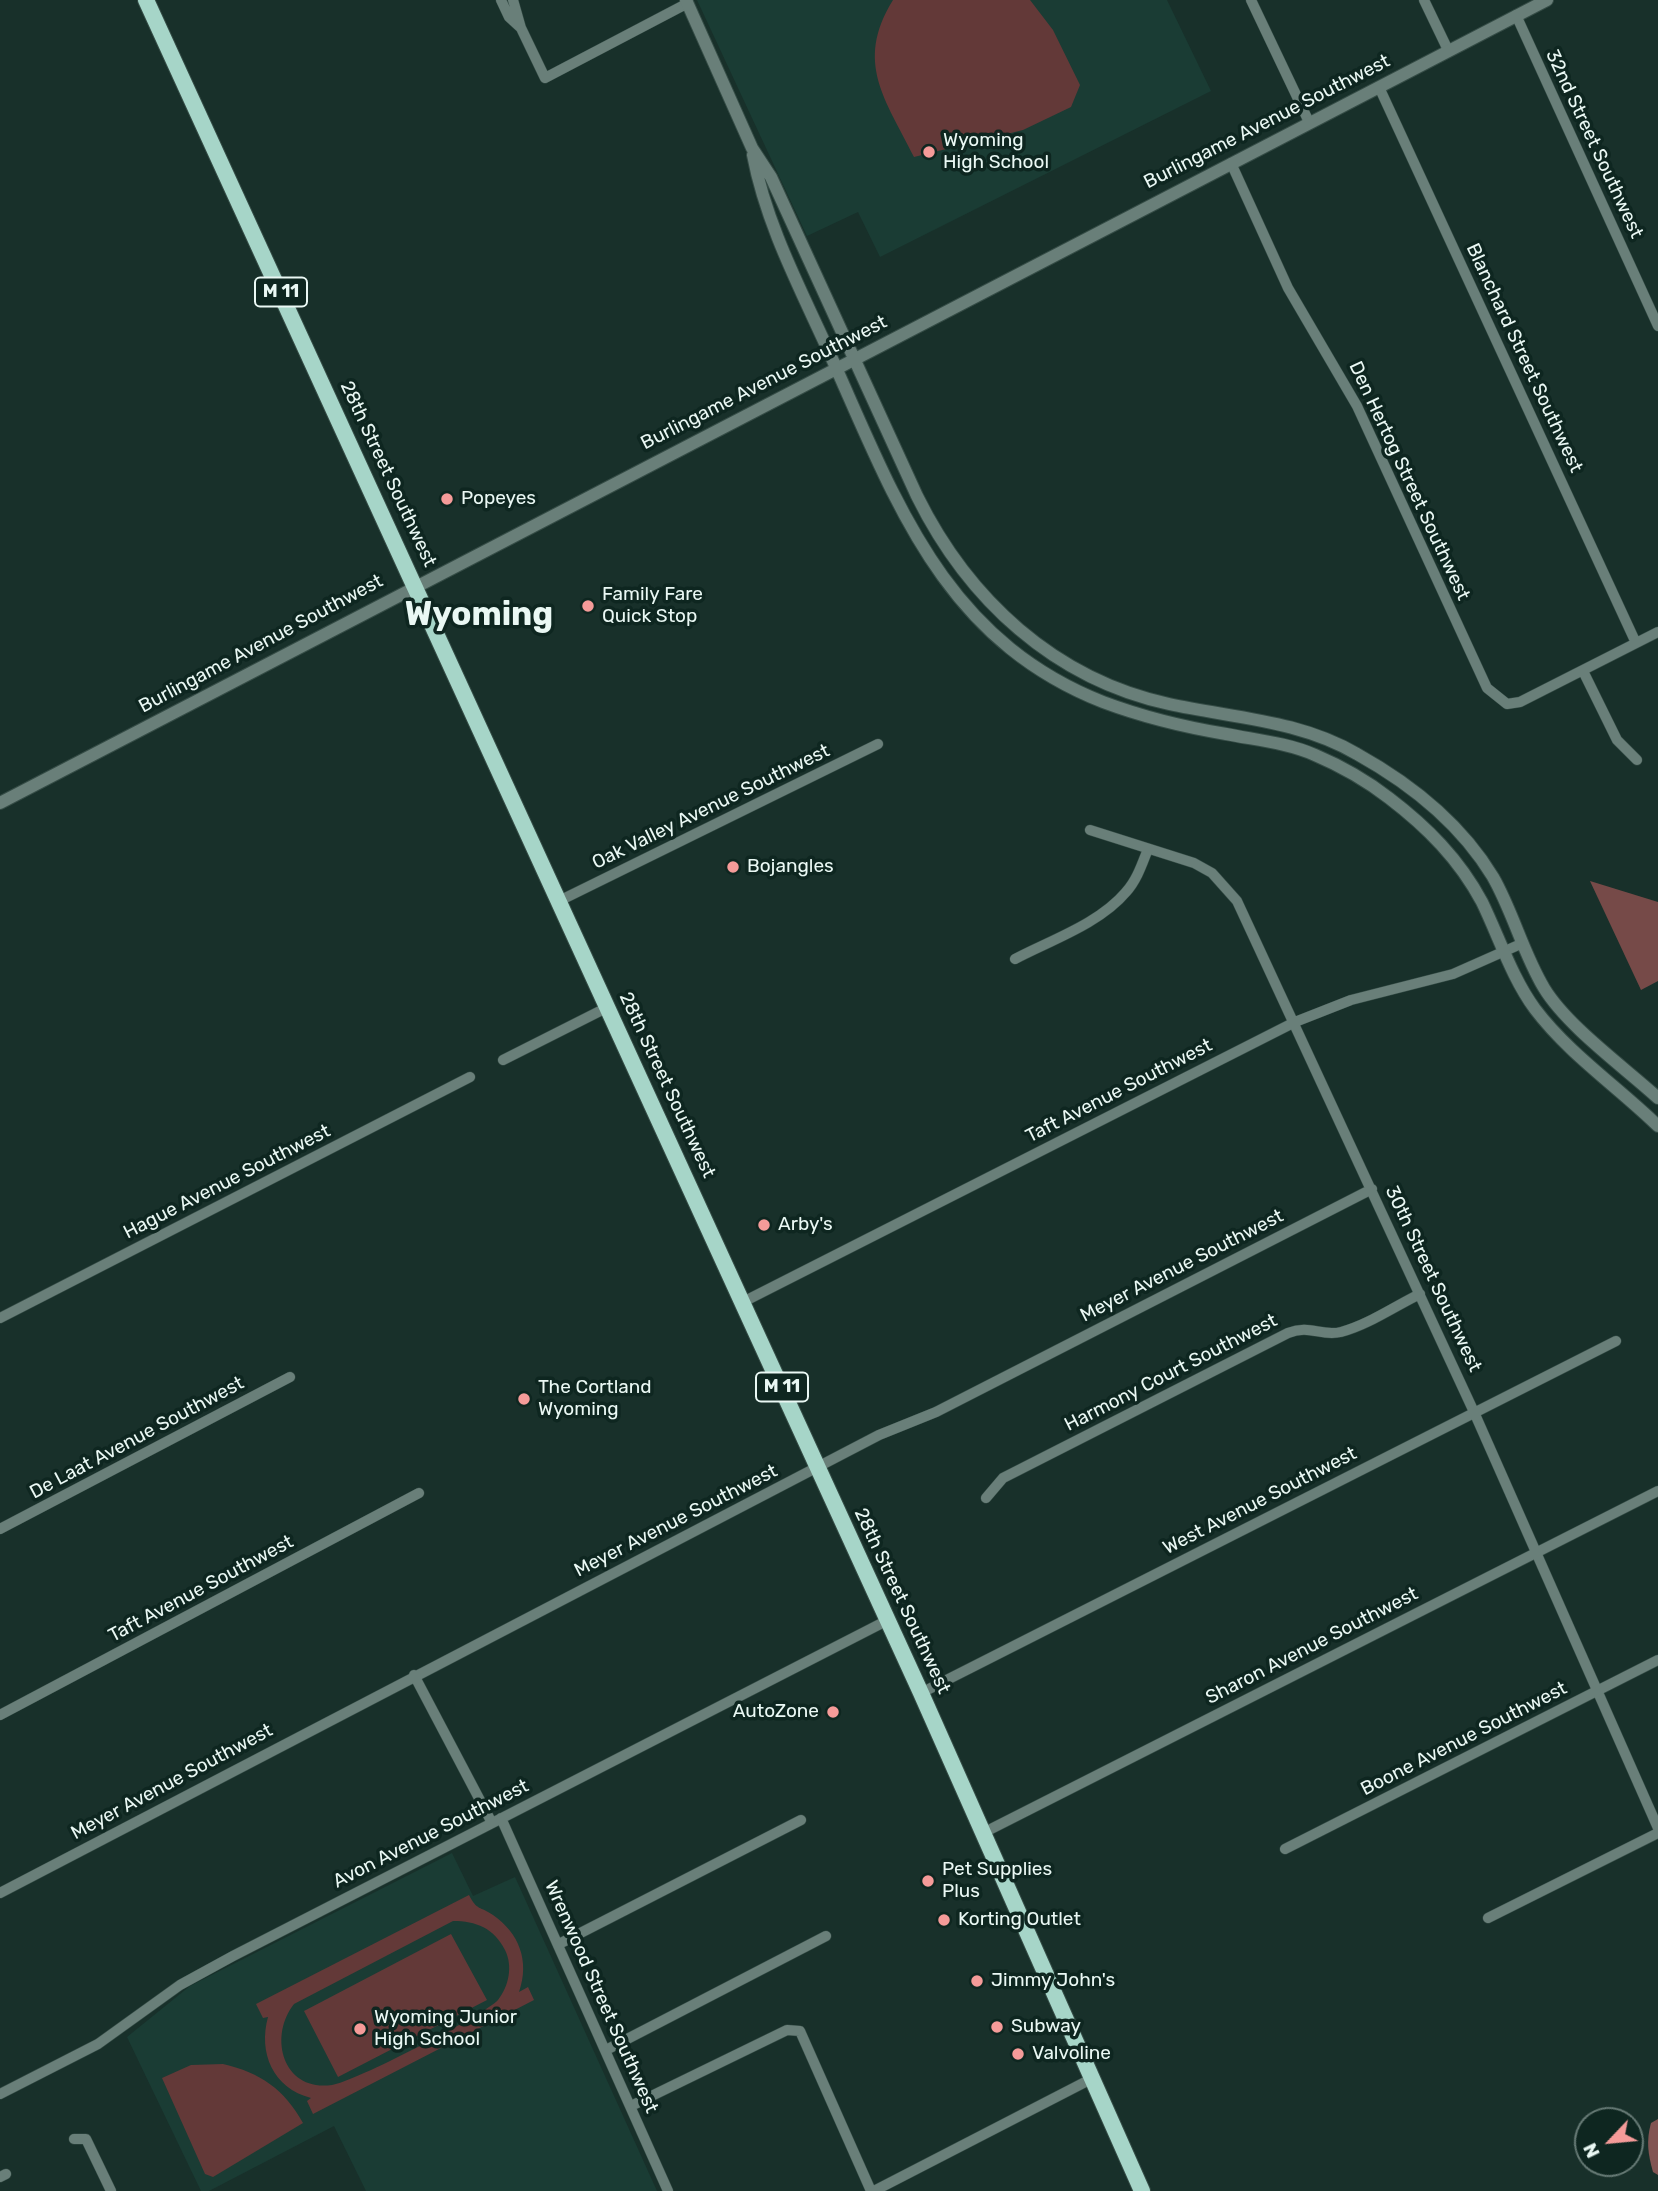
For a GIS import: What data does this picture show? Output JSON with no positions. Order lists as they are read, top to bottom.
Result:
{
  "streets": {
    "main road": ["M 11", "28th Street Southwest"],
    "street": [
      "Burlingame Avenue Southwest",
      "32nd Street Southwest",
      "Blanchard Street Southwest",
      "Den Hertog Street Southwest",
      "Oak Valley Avenue Southwest",
      "Taft Avenue Southwest",
      "Hague Avenue Southwest",
      "Meyer Avenue Southwest",
      "30th Street Southwest",
      "Harmony Court Southwest",
      "De Laat Avenue Southwest",
      "West Avenue Southwest",
      "Sharon Avenue Southwest",
      "Boone Avenue Southwest",
      "Avon Avenue Southwest",
      "Wrenwood Street Southwest"
    ]
  },
  "crossings": [
    ["Burlingame Avenue Southwest", "32nd Street Southwest"],
    ["Burlingame Avenue Southwest", "Blanchard Street Southwest"],
    ["Burlingame Avenue Southwest", "28th Street Southwest"],
    ["Burlingame Avenue Southwest", "Den Hertog Street Southwest"],
    ["28th Street Southwest", "Oak Valley Avenue Southwest"],
    ["28th Street Southwest", "Taft Avenue Southwest"],
    ["28th Street Southwest", "Meyer Avenue Southwest"],
    ["28th Street Southwest", "West Avenue Southwest"],
    ["28th Street Southwest", "Sharon Avenue Southwest"],
    ["28th Street Southwest", "Avon Avenue Southwest"],
    ["Taft Avenue Southwest", "30th Street Southwest"],
    ["Meyer Avenue Southwest", "30th Street Southwest"],
    ["Meyer Avenue Southwest", "Wrenwood Street Southwest"],
    ["30th Street Southwest", "Harmony Court Southwest"],
    ["30th Street Southwest", "West Avenue Southwest"],
    ["30th Street Southwest", "Sharon Avenue Southwest"],
    ["30th Street Southwest", "Boone Avenue Southwest"],
    ["Avon Avenue Southwest", "Wrenwood Street Southwest"]
  ],
  "districts": ["Wyoming"],
  "places": [
    "Wyoming High School",
    "Popeyes",
    "Family Fare Quick Stop",
    "Bojangles",
    "Arby's",
    "The Cortland Wyoming",
    "AutoZone",
    "Pet Supplies Plus",
    "Korting Outlet",
    "Jimmy John's",
    "Subway",
    "Wyoming Junior High School",
    "Valvoline"
  ],
  "north": "bottom left"
}
